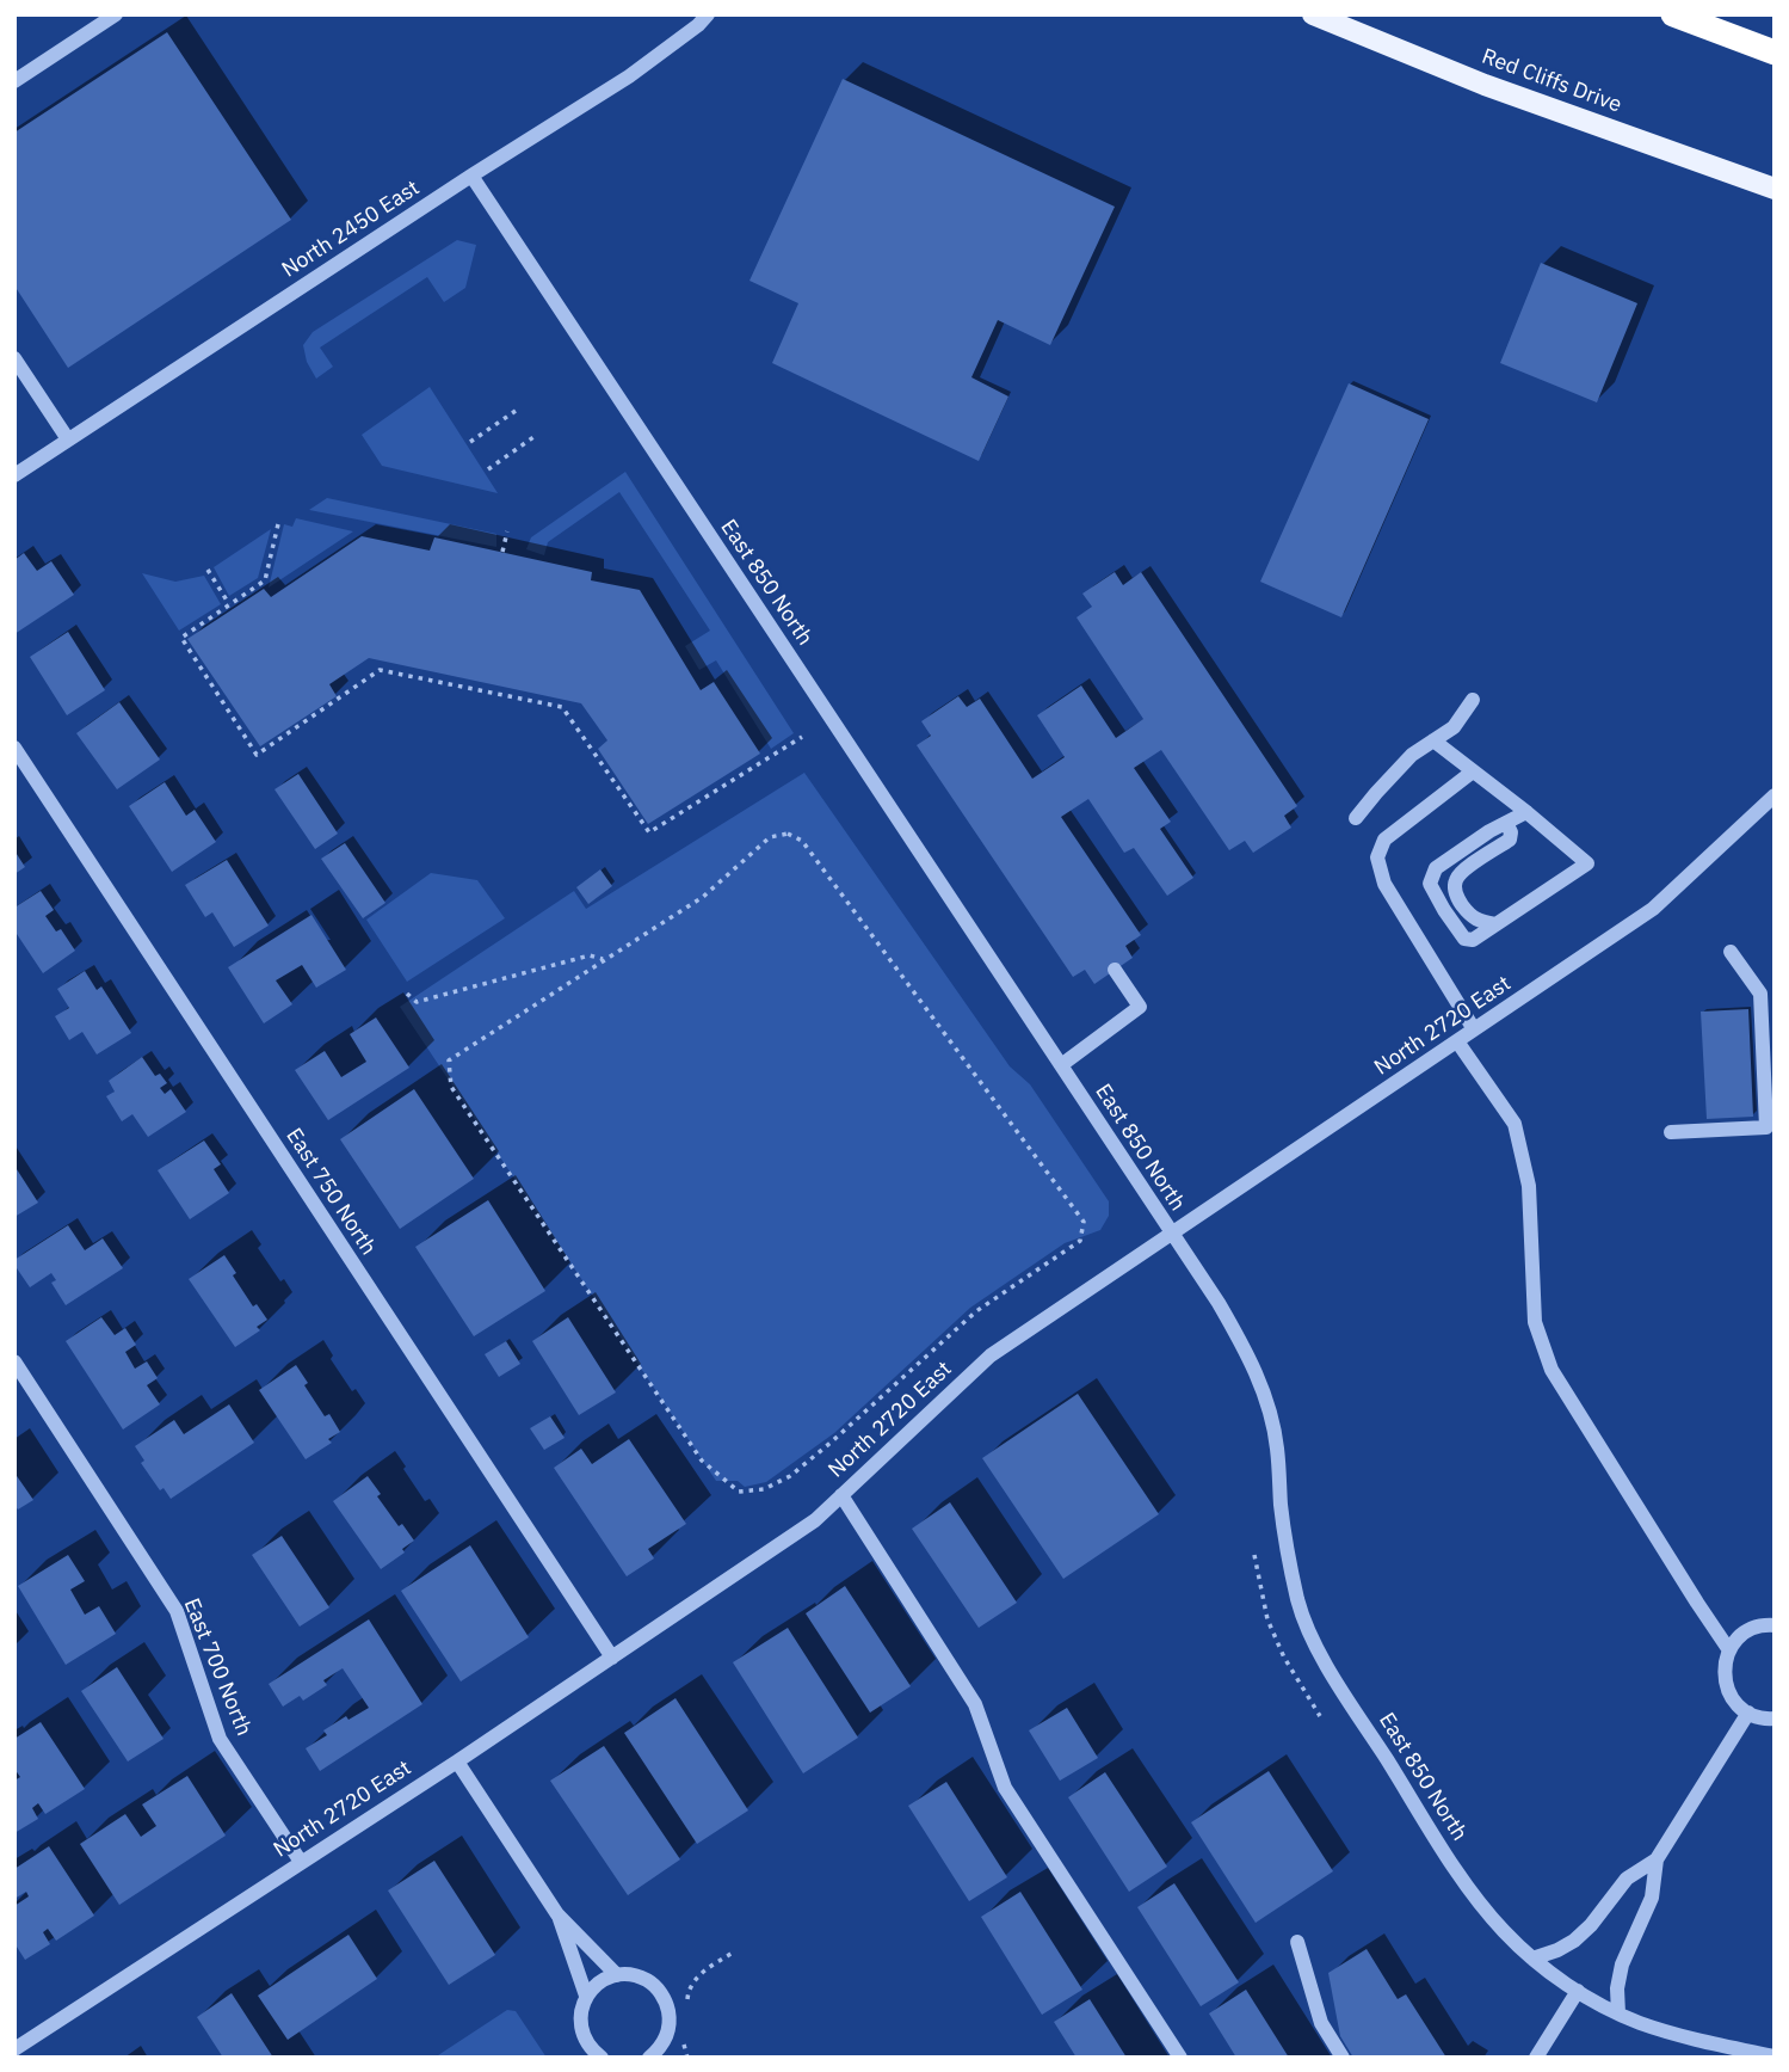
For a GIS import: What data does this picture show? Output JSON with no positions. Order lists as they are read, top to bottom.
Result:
{
  "streets": {
    "main road": ["Red Cliffs Drive"],
    "street": [
      "North 2450 East",
      "East 850 North",
      "North 2720 East",
      "East 750 North",
      "East 700 North"
    ]
  },
  "crossings": [
    ["North 2450 East", "East 850 North"],
    ["East 850 North", "North 2720 East"],
    ["North 2720 East", "East 750 North"],
    ["North 2720 East", "East 700 North"]
  ]
}
